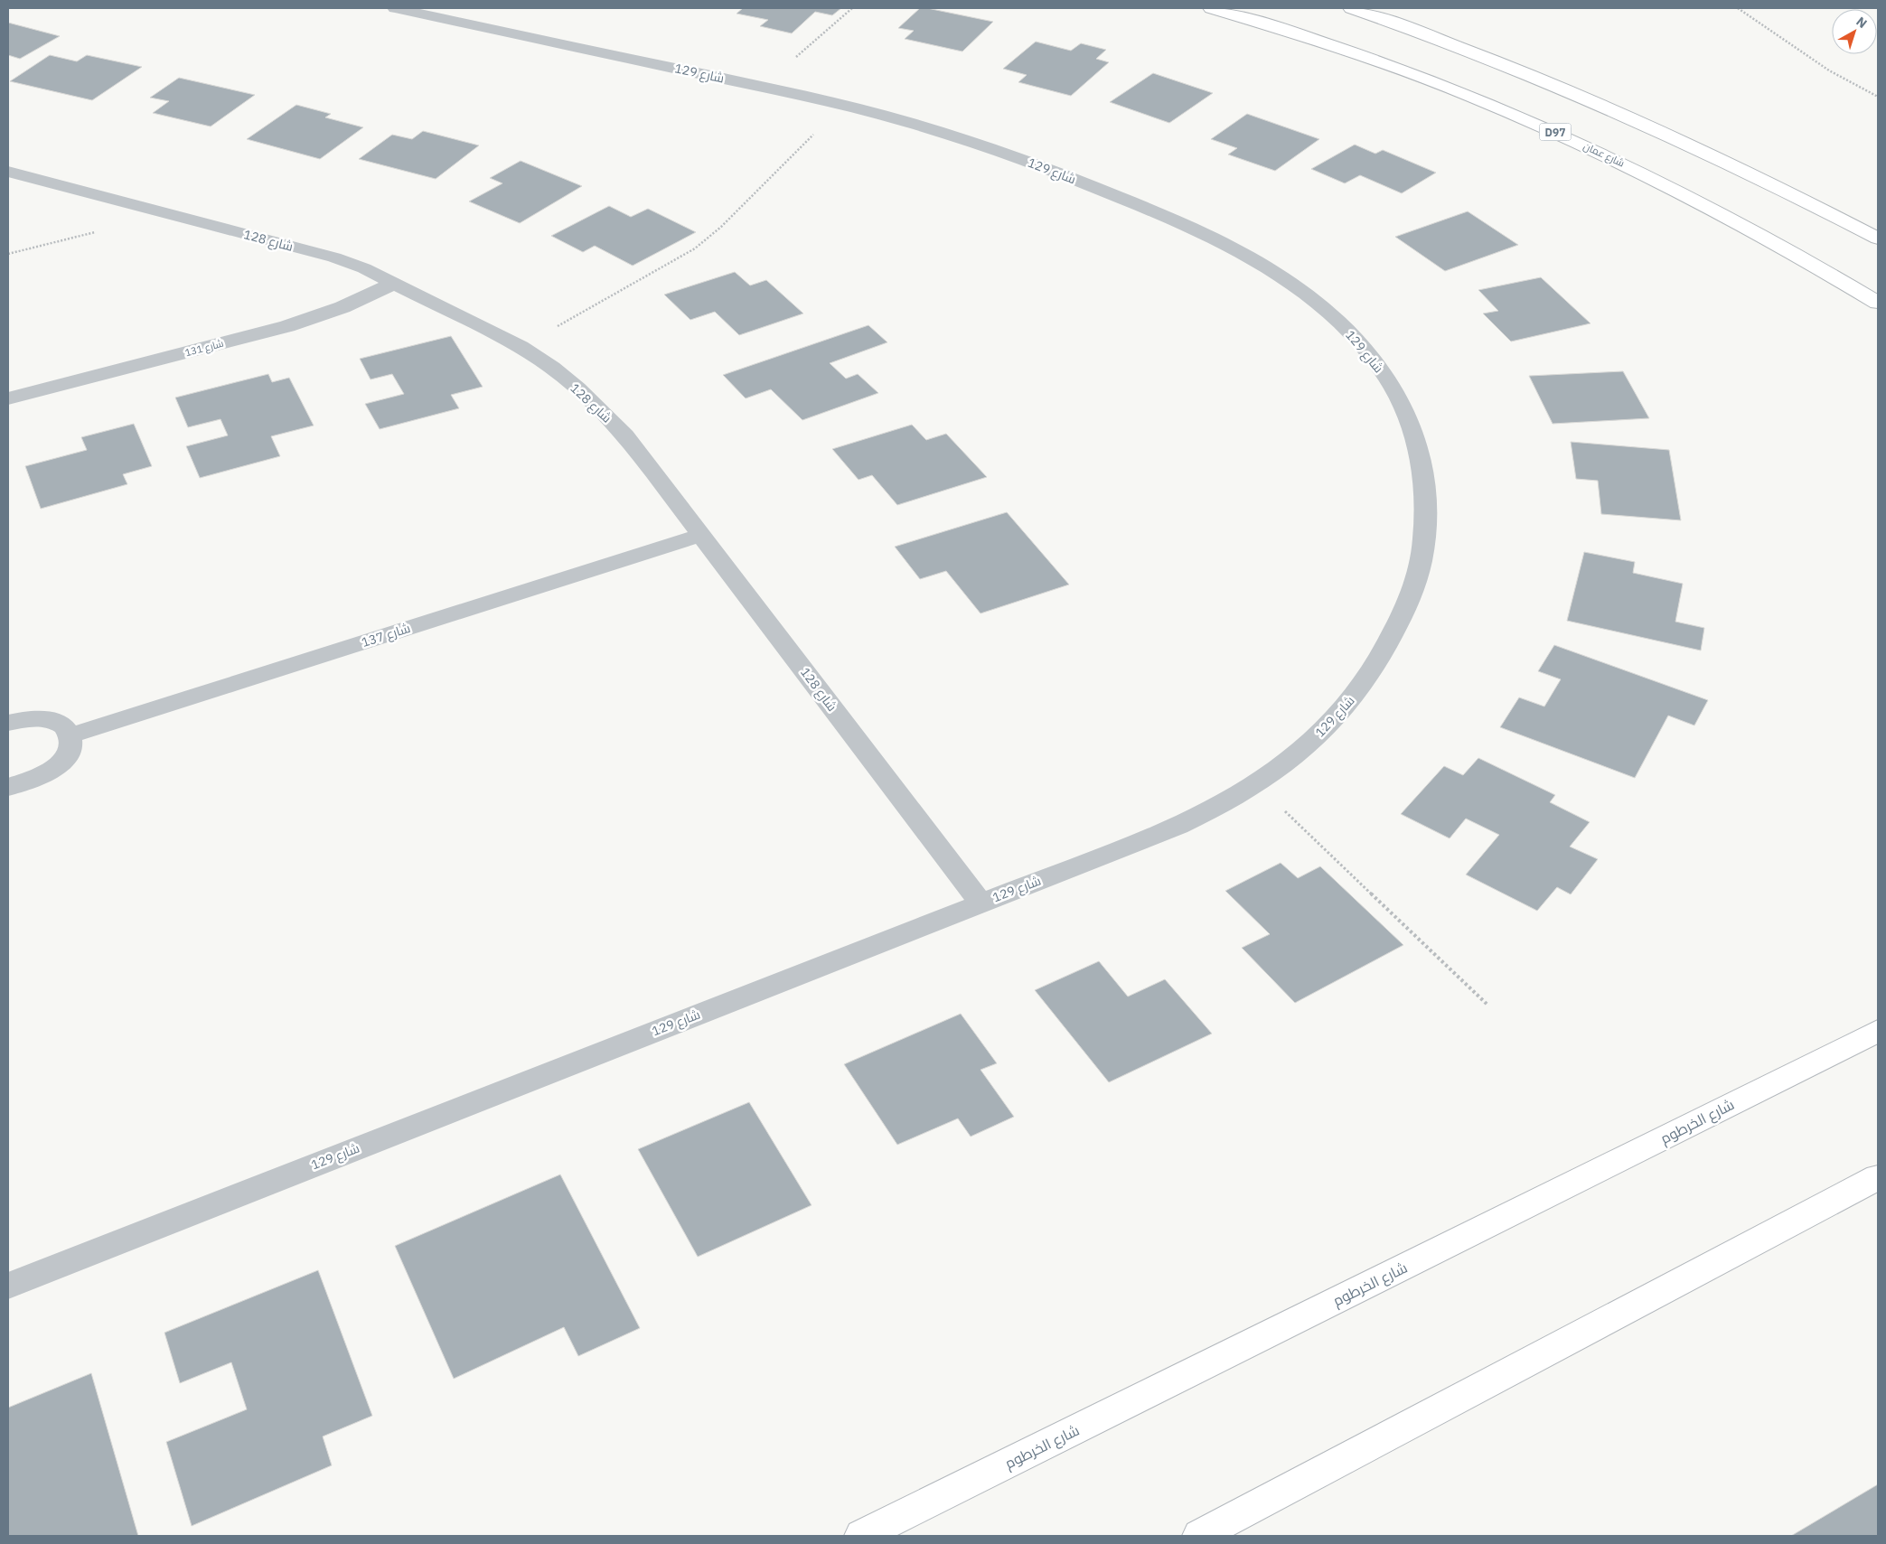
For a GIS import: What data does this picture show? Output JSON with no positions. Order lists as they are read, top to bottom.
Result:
{
  "streets": {
    "main road": ["D97", "شارع عمان", "شارع الخرطوم"],
    "street": [
      "شارع 129",
      "شارع 128",
      "شارع 131",
      "شارع 137"
    ]
  },
  "crossings": [
    ["شارع 129", "شارع 128"],
    ["شارع 128", "شارع 131"],
    ["شارع 128", "شارع 137"]
  ],
  "north": "top right"
}
